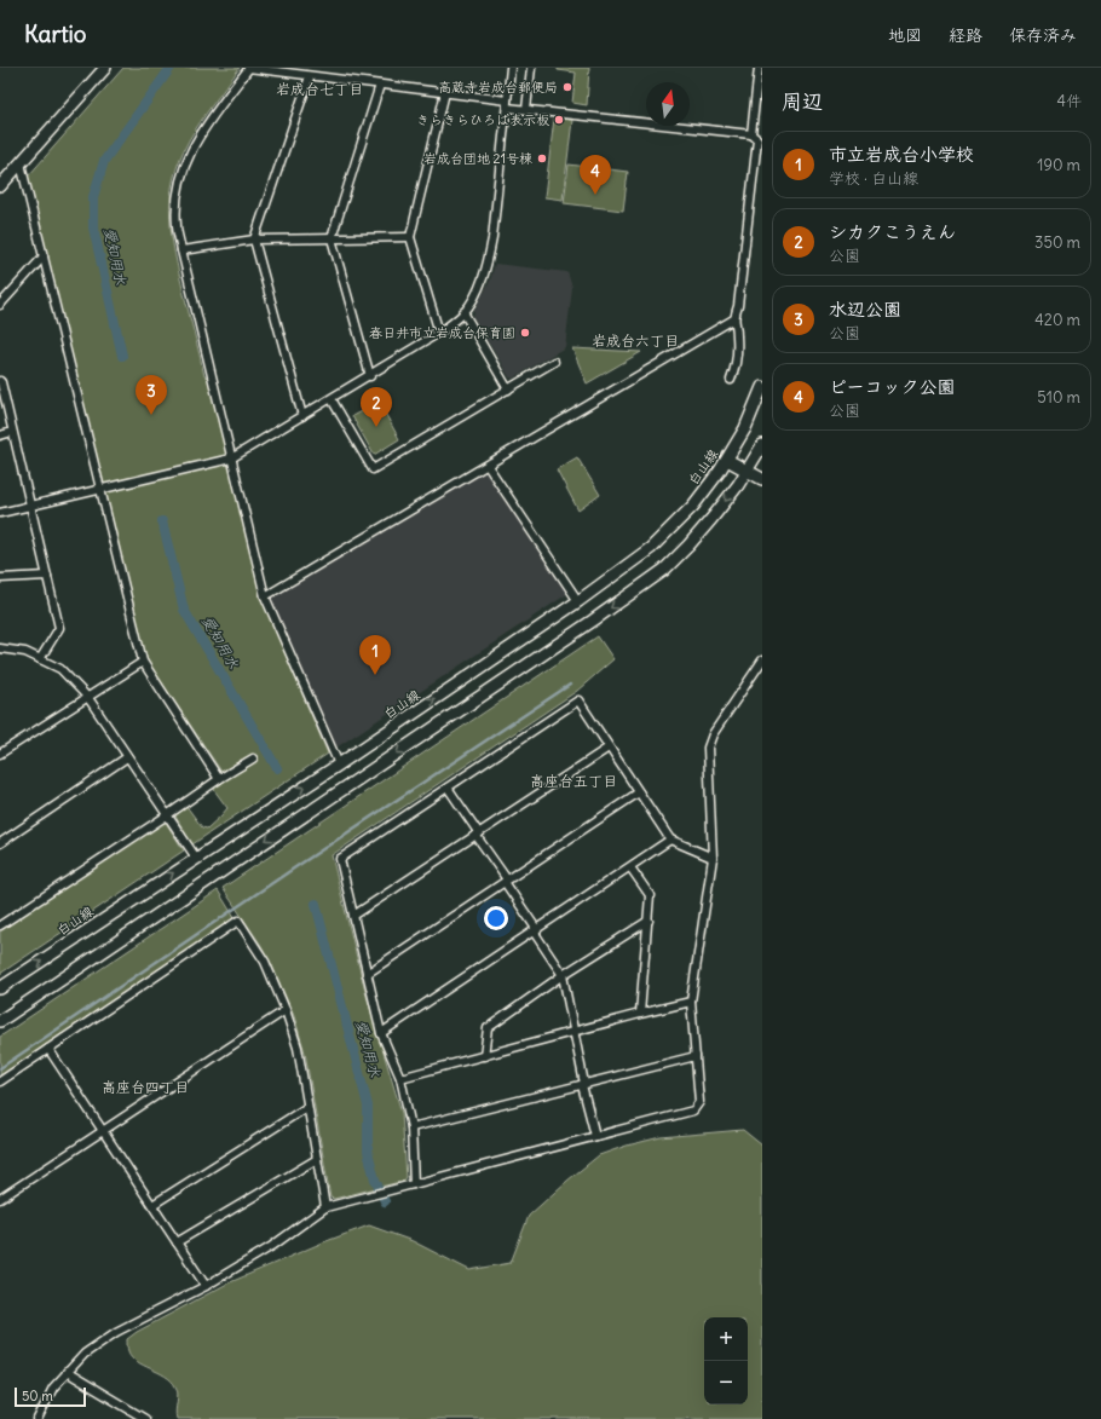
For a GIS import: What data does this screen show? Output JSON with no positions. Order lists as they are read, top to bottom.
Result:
{
  "streets": {
    "street": ["白山線"]
  },
  "districts": [
    "岩成台七丁目",
    "岩成台六丁目",
    "高座台五丁目",
    "高座台四丁目"
  ],
  "water": ["愛知用水"],
  "places": [
    "高蔵寺岩成台郵便局",
    "きらきらひろば表示板",
    "岩成台団地 21号棟",
    "春日井市立岩成台保育園"
  ],
  "scale_bar": "50 m",
  "north": "top",
  "page": {
    "header": "Kartio",
    "nav": ["地図", "経路", "保存済み"],
    "heading": ["周辺", "4件"],
    "list": [
      {
        "mark": "1",
        "name": "市立岩成台小学校",
        "note": "学校 · 白山線",
        "value": "190 m"
      },
      {
        "mark": "2",
        "name": "シカクこうえん",
        "note": "公園",
        "value": "350 m"
      },
      {
        "mark": "3",
        "name": "水辺公園",
        "note": "公園",
        "value": "420 m"
      },
      {
        "mark": "4",
        "name": "ピーコック公園",
        "note": "公園",
        "value": "510 m"
      }
    ],
    "pins": [
      "4",
      "3",
      "2",
      "1"
    ],
    "map_buttons": ["+", "−"],
    "scale": "50 m"
  }
}
